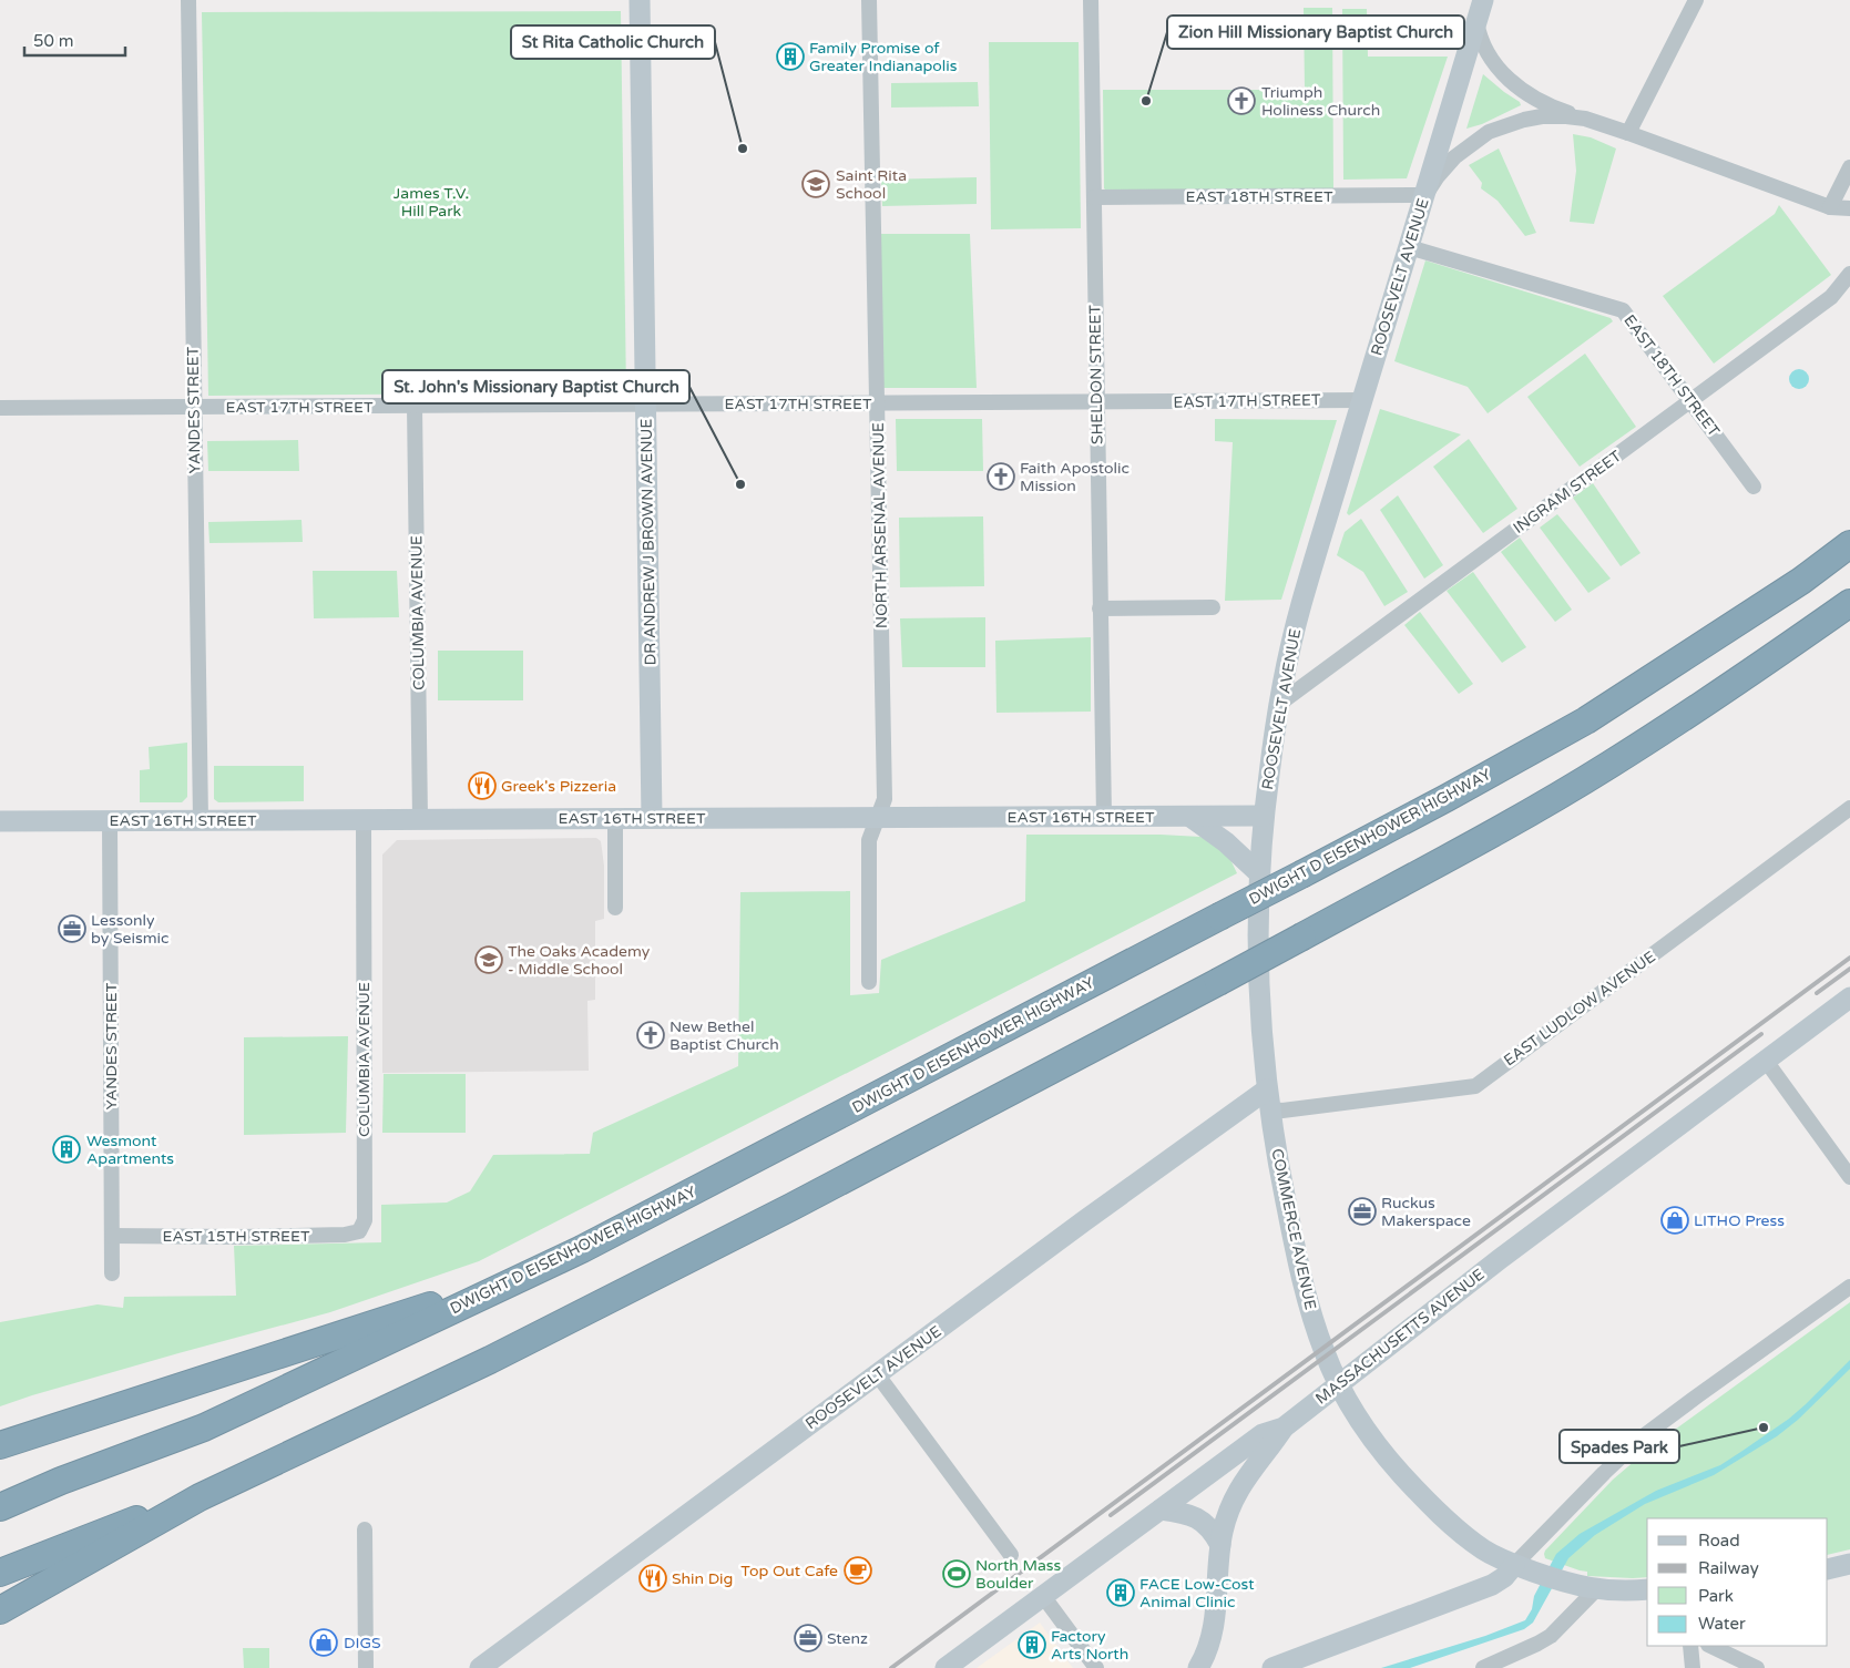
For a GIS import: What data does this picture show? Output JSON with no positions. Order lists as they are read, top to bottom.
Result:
{
  "streets": {
    "highway": ["DWIGHT D EISENHOWER HIGHWAY"],
    "street": [
      "EAST 18TH STREET",
      "ROOSEVELT AVENUE",
      "SHELDON STREET",
      "EAST 17TH STREET",
      "YANDES STREET",
      "INGRAM STREET",
      "NORTH ARSENAL AVENUE",
      "DR ANDREW J BROWN AVENUE",
      "COLUMBIA AVENUE",
      "EAST 16TH STREET",
      "EAST LUDLOW AVENUE",
      "COMMERCE AVENUE",
      "EAST 15TH STREET",
      "MASSACHUSETTS AVENUE"
    ]
  },
  "crossings": [
    ["EAST 18TH STREET", "ROOSEVELT AVENUE"],
    ["EAST 18TH STREET", "SHELDON STREET"],
    ["EAST 18TH STREET", "INGRAM STREET"],
    ["ROOSEVELT AVENUE", "EAST 17TH STREET"],
    ["ROOSEVELT AVENUE", "INGRAM STREET"],
    ["ROOSEVELT AVENUE", "EAST 16TH STREET"],
    ["ROOSEVELT AVENUE", "COMMERCE AVENUE"],
    ["SHELDON STREET", "EAST 17TH STREET"],
    ["SHELDON STREET", "EAST 16TH STREET"],
    ["EAST 17TH STREET", "YANDES STREET"],
    ["EAST 17TH STREET", "NORTH ARSENAL AVENUE"],
    ["EAST 17TH STREET", "DR ANDREW J BROWN AVENUE"],
    ["EAST 17TH STREET", "COLUMBIA AVENUE"],
    ["YANDES STREET", "EAST 16TH STREET"],
    ["YANDES STREET", "EAST 15TH STREET"],
    ["NORTH ARSENAL AVENUE", "EAST 16TH STREET"],
    ["DR ANDREW J BROWN AVENUE", "EAST 16TH STREET"],
    ["COLUMBIA AVENUE", "EAST 16TH STREET"],
    ["COLUMBIA AVENUE", "EAST 15TH STREET"],
    ["EAST 16TH STREET", "COMMERCE AVENUE"],
    ["EAST LUDLOW AVENUE", "COMMERCE AVENUE"],
    ["COMMERCE AVENUE", "MASSACHUSETTS AVENUE"]
  ],
  "parks": ["James T.V. Hill Park"],
  "places": {
    "building": [
      "Family Promise of Greater Indianapolis",
      "Wesmont Apartments",
      "FACE Low-Cost Animal Clinic",
      "Factory Arts North"
    ],
    "other": [
      "Zion Hill Missionary Baptist Church",
      "St Rita Catholic Church",
      "St. John's Missionary Baptist Church",
      "Spades Park"
    ],
    "church": ["Triumph Holiness Church", "Faith Apostolic Mission", "New Bethel Baptist Church"],
    "school or university": ["Saint Rita School", "The Oaks Academy - Middle School"],
    "restaurant": ["Greek's Pizzeria", "Shin Dig"],
    "office": ["Lessonly by Seismic", "Ruckus Makerspace", "Stenz"],
    "shop": ["LITHO Press", "DIGS"],
    "cafe": ["Top Out Cafe"],
    "sports": ["North Mass Boulder"]
  },
  "legend": [
    "Road",
    "Railway",
    "Park",
    "Water"
  ],
  "scale_bar": "50 m"
}
